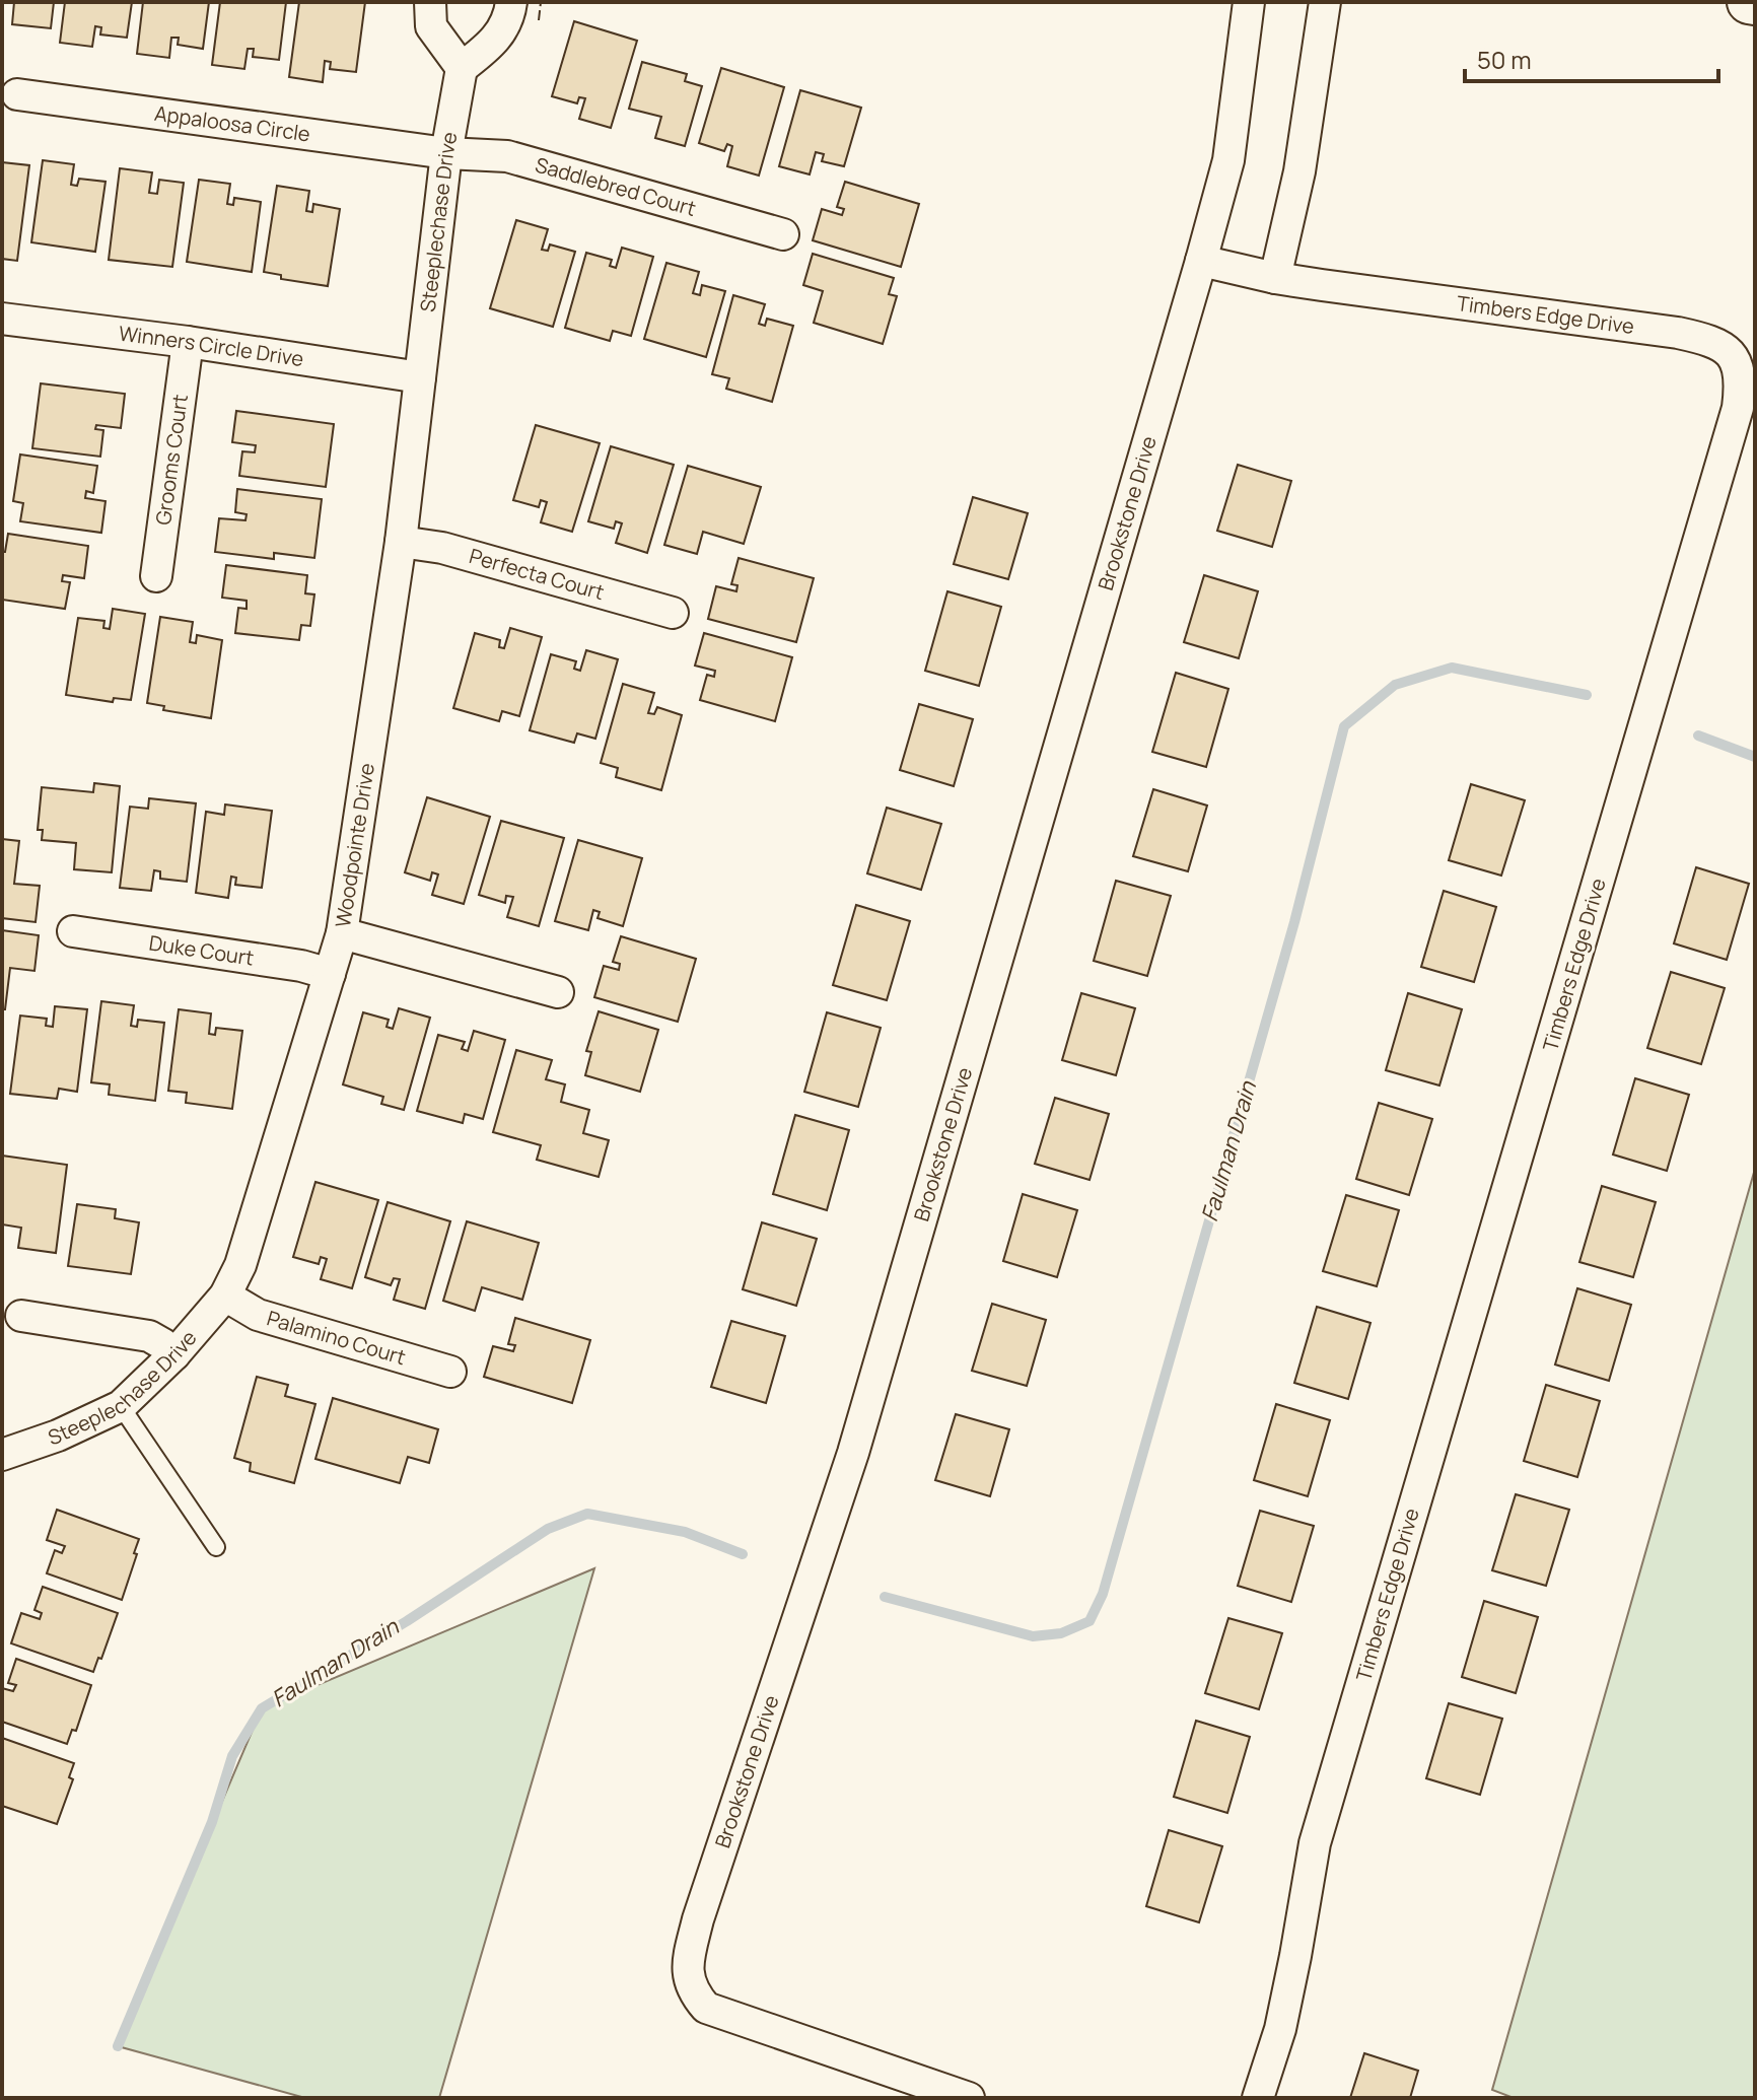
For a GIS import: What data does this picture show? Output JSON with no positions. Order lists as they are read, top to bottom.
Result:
{
  "streets": {
    "street": [
      "Appaloosa Circle",
      "Saddlebred Court",
      "Steeplechase Drive",
      "Timbers Edge Drive",
      "Winners Circle Drive",
      "Grooms Court",
      "Brookstone Drive",
      "Perfecta Court",
      "Woodpointe Drive",
      "Duke Court",
      "Palamino Court"
    ]
  },
  "crossings": [
    ["Appaloosa Circle", "Saddlebred Court"],
    ["Appaloosa Circle", "Steeplechase Drive"],
    ["Saddlebred Court", "Steeplechase Drive"],
    ["Steeplechase Drive", "Winners Circle Drive"],
    ["Steeplechase Drive", "Woodpointe Drive"],
    ["Steeplechase Drive", "Palamino Court"],
    ["Timbers Edge Drive", "Brookstone Drive"],
    ["Winners Circle Drive", "Grooms Court"],
    ["Winners Circle Drive", "Woodpointe Drive"],
    ["Perfecta Court", "Woodpointe Drive"],
    ["Woodpointe Drive", "Duke Court"],
    ["Woodpointe Drive", "Palamino Court"]
  ],
  "water": ["Faulman Drain"],
  "scale_bar": "50 m"
}
